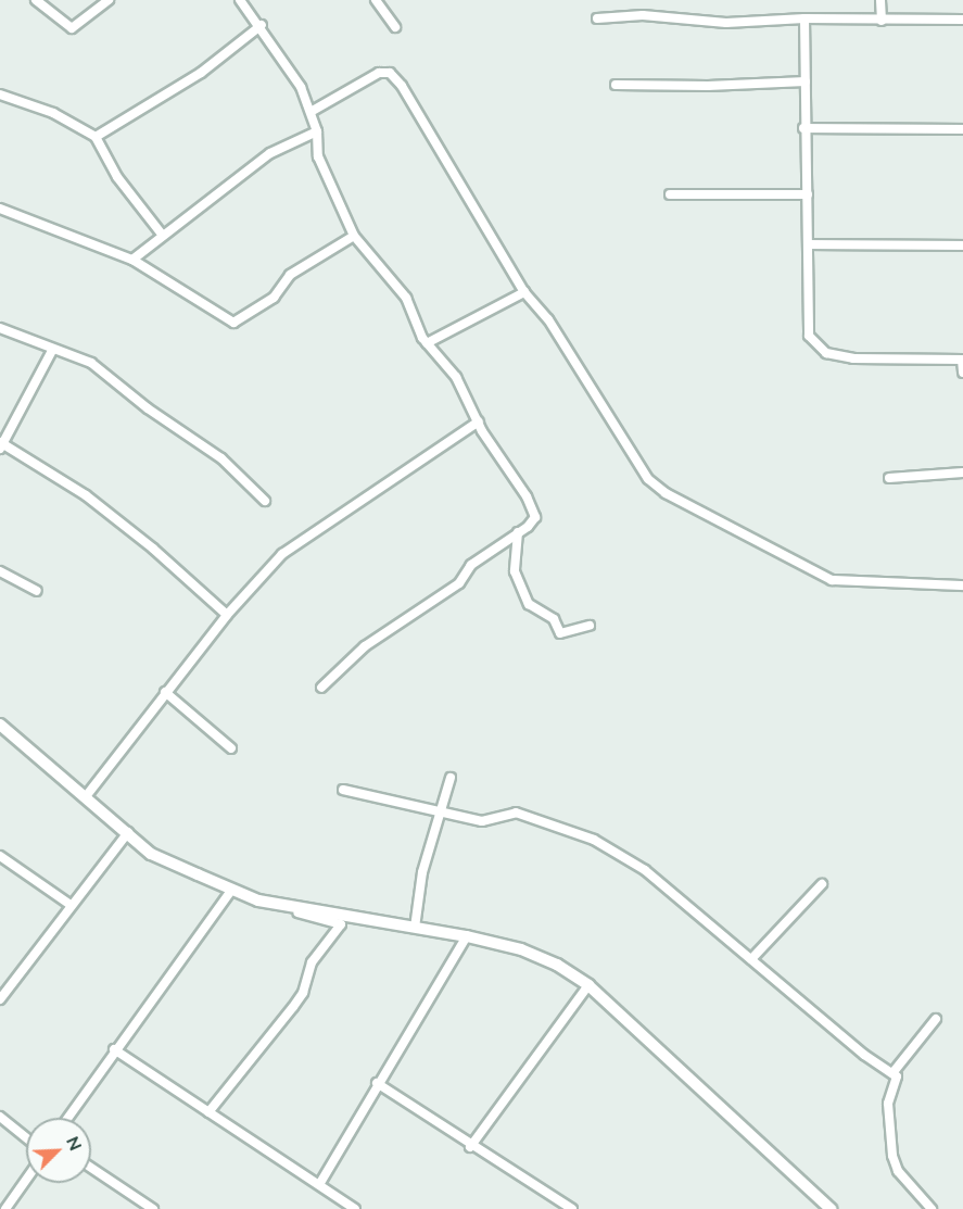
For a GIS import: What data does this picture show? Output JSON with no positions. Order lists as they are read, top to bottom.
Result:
{
  "north": "top right"
}
